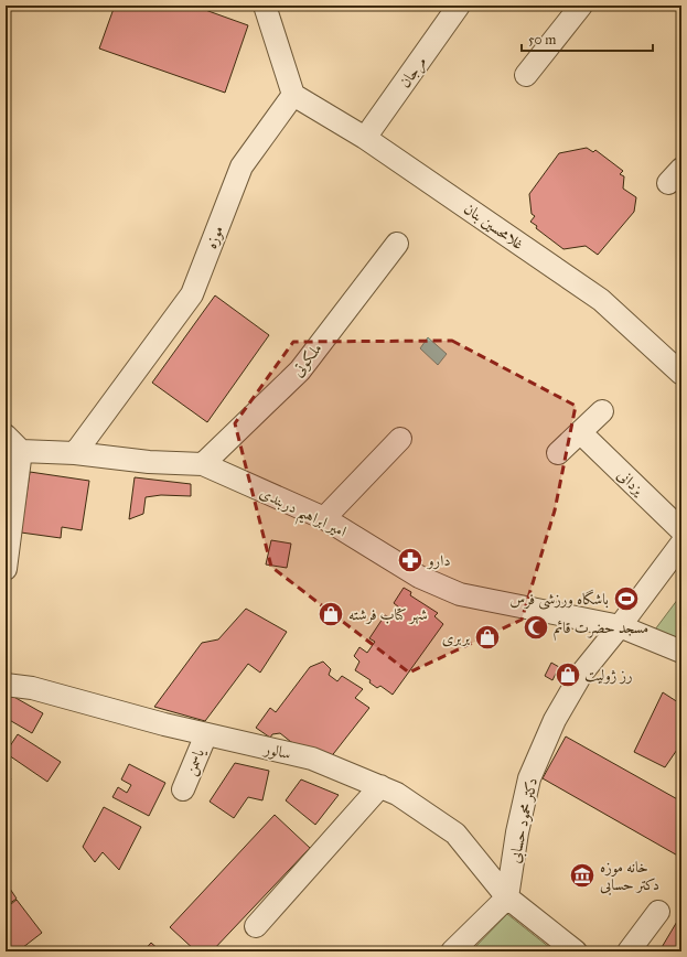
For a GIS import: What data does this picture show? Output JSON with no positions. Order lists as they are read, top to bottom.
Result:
{
  "streets": {
    "street": [
      "مرجان",
      "غلامحسین بنان",
      "موزه",
      "ملکوتی",
      "یزدانی",
      "امیر ابراهیم دربندی",
      "سالور",
      "یاسمن",
      "دکتر محمود حسابی"
    ]
  },
  "crossings": [
    ["مرجان", "غلامحسین بنان"],
    ["غلامحسین بنان", "موزه"],
    ["موزه", "امیر ابراهیم دربندی"],
    ["ملکوتی", "امیر ابراهیم دربندی"],
    ["امیر ابراهیم دربندی", "دکتر محمود حسابی"],
    ["سالور", "یاسمن"],
    ["سالور", "دکتر محمود حسابی"]
  ],
  "places": {
    "pharmacy": ["دارو"],
    "sports": ["باشگاه ورزشی فرس"],
    "shop": ["شهر کتاب فرشته", "بربری", "رز ژولیت"],
    "mosque": ["مسجد حضرت قائم"],
    "museum": ["خانه موزه دکتر حسابی"]
  },
  "scale_bar": "50 m"
}
